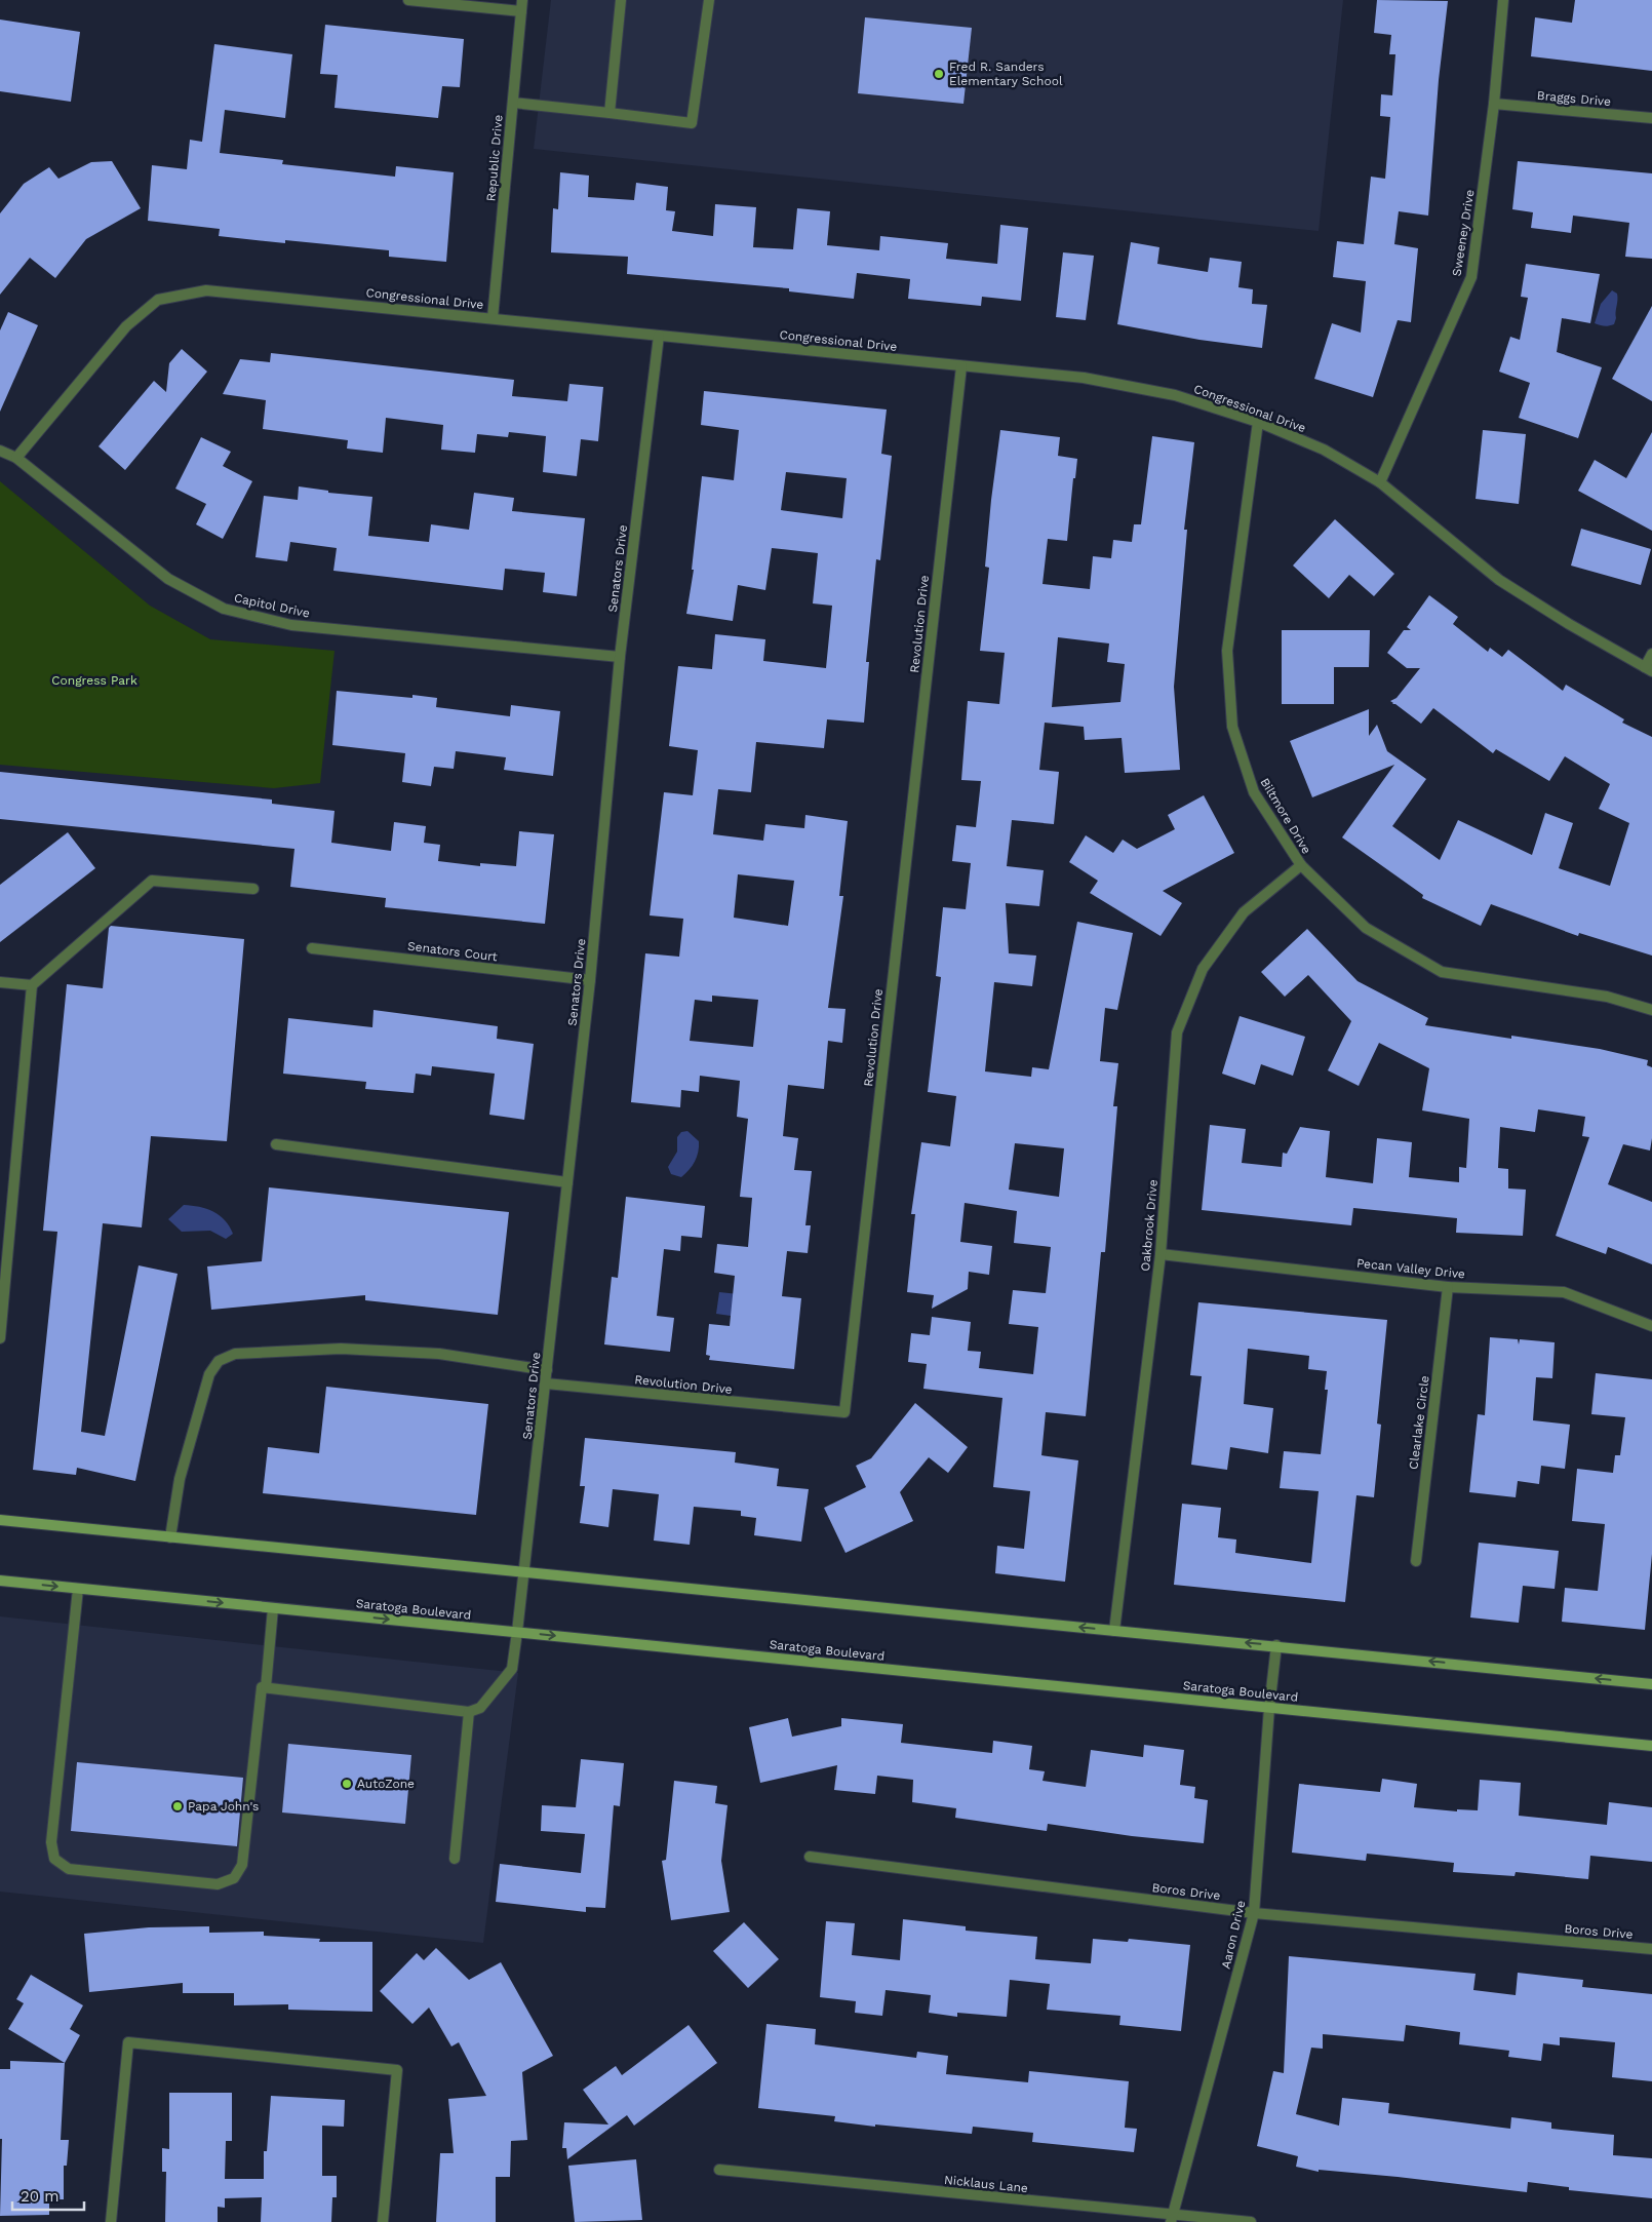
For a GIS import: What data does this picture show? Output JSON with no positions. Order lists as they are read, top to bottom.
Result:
{
  "streets": {
    "main road": ["Saratoga Boulevard"],
    "street": [
      "Braggs Drive",
      "Republic Drive",
      "Sweeney Drive",
      "Congressional Drive",
      "Senators Drive",
      "Capitol Drive",
      "Revolution Drive",
      "Biltmore Drive",
      "Senators Court",
      "Oakbrook Drive",
      "Pecan Valley Drive",
      "Clearlake Circle",
      "Boros Drive",
      "Aaron Drive",
      "Nicklaus Lane"
    ]
  },
  "crossings": [
    ["Braggs Drive", "Sweeney Drive"],
    ["Republic Drive", "Congressional Drive"],
    ["Sweeney Drive", "Congressional Drive"],
    ["Congressional Drive", "Senators Drive"],
    ["Congressional Drive", "Capitol Drive"],
    ["Congressional Drive", "Revolution Drive"],
    ["Congressional Drive", "Biltmore Drive"],
    ["Senators Drive", "Capitol Drive"],
    ["Senators Drive", "Revolution Drive"],
    ["Senators Drive", "Senators Court"],
    ["Senators Drive", "Saratoga Boulevard"],
    ["Biltmore Drive", "Oakbrook Drive"],
    ["Oakbrook Drive", "Pecan Valley Drive"],
    ["Pecan Valley Drive", "Clearlake Circle"],
    ["Saratoga Boulevard", "Aaron Drive"],
    ["Boros Drive", "Aaron Drive"],
    ["Aaron Drive", "Nicklaus Lane"]
  ],
  "parks": ["Congress Park"],
  "places": ["Fred R. Sanders Elementary School", "AutoZone", "Papa John's"],
  "scale_bar": "20 m"
}
